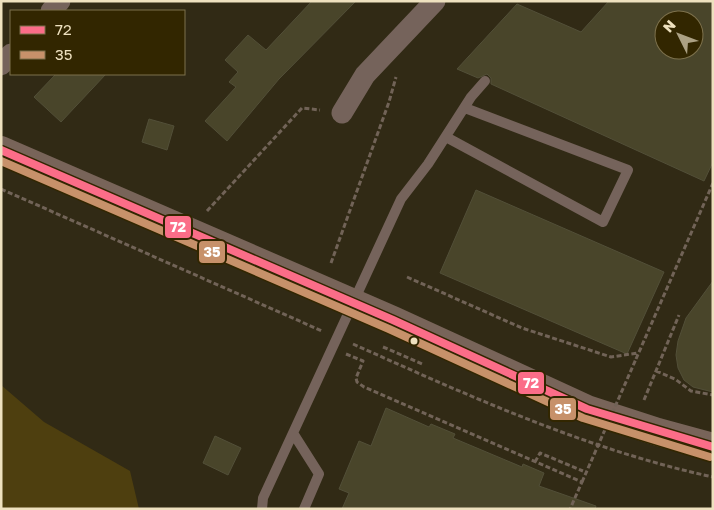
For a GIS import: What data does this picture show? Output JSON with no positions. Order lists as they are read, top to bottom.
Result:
{
  "lines": ["transit line 72", "transit line 35"],
  "legend": ["72", "35"],
  "north": "top left"
}
